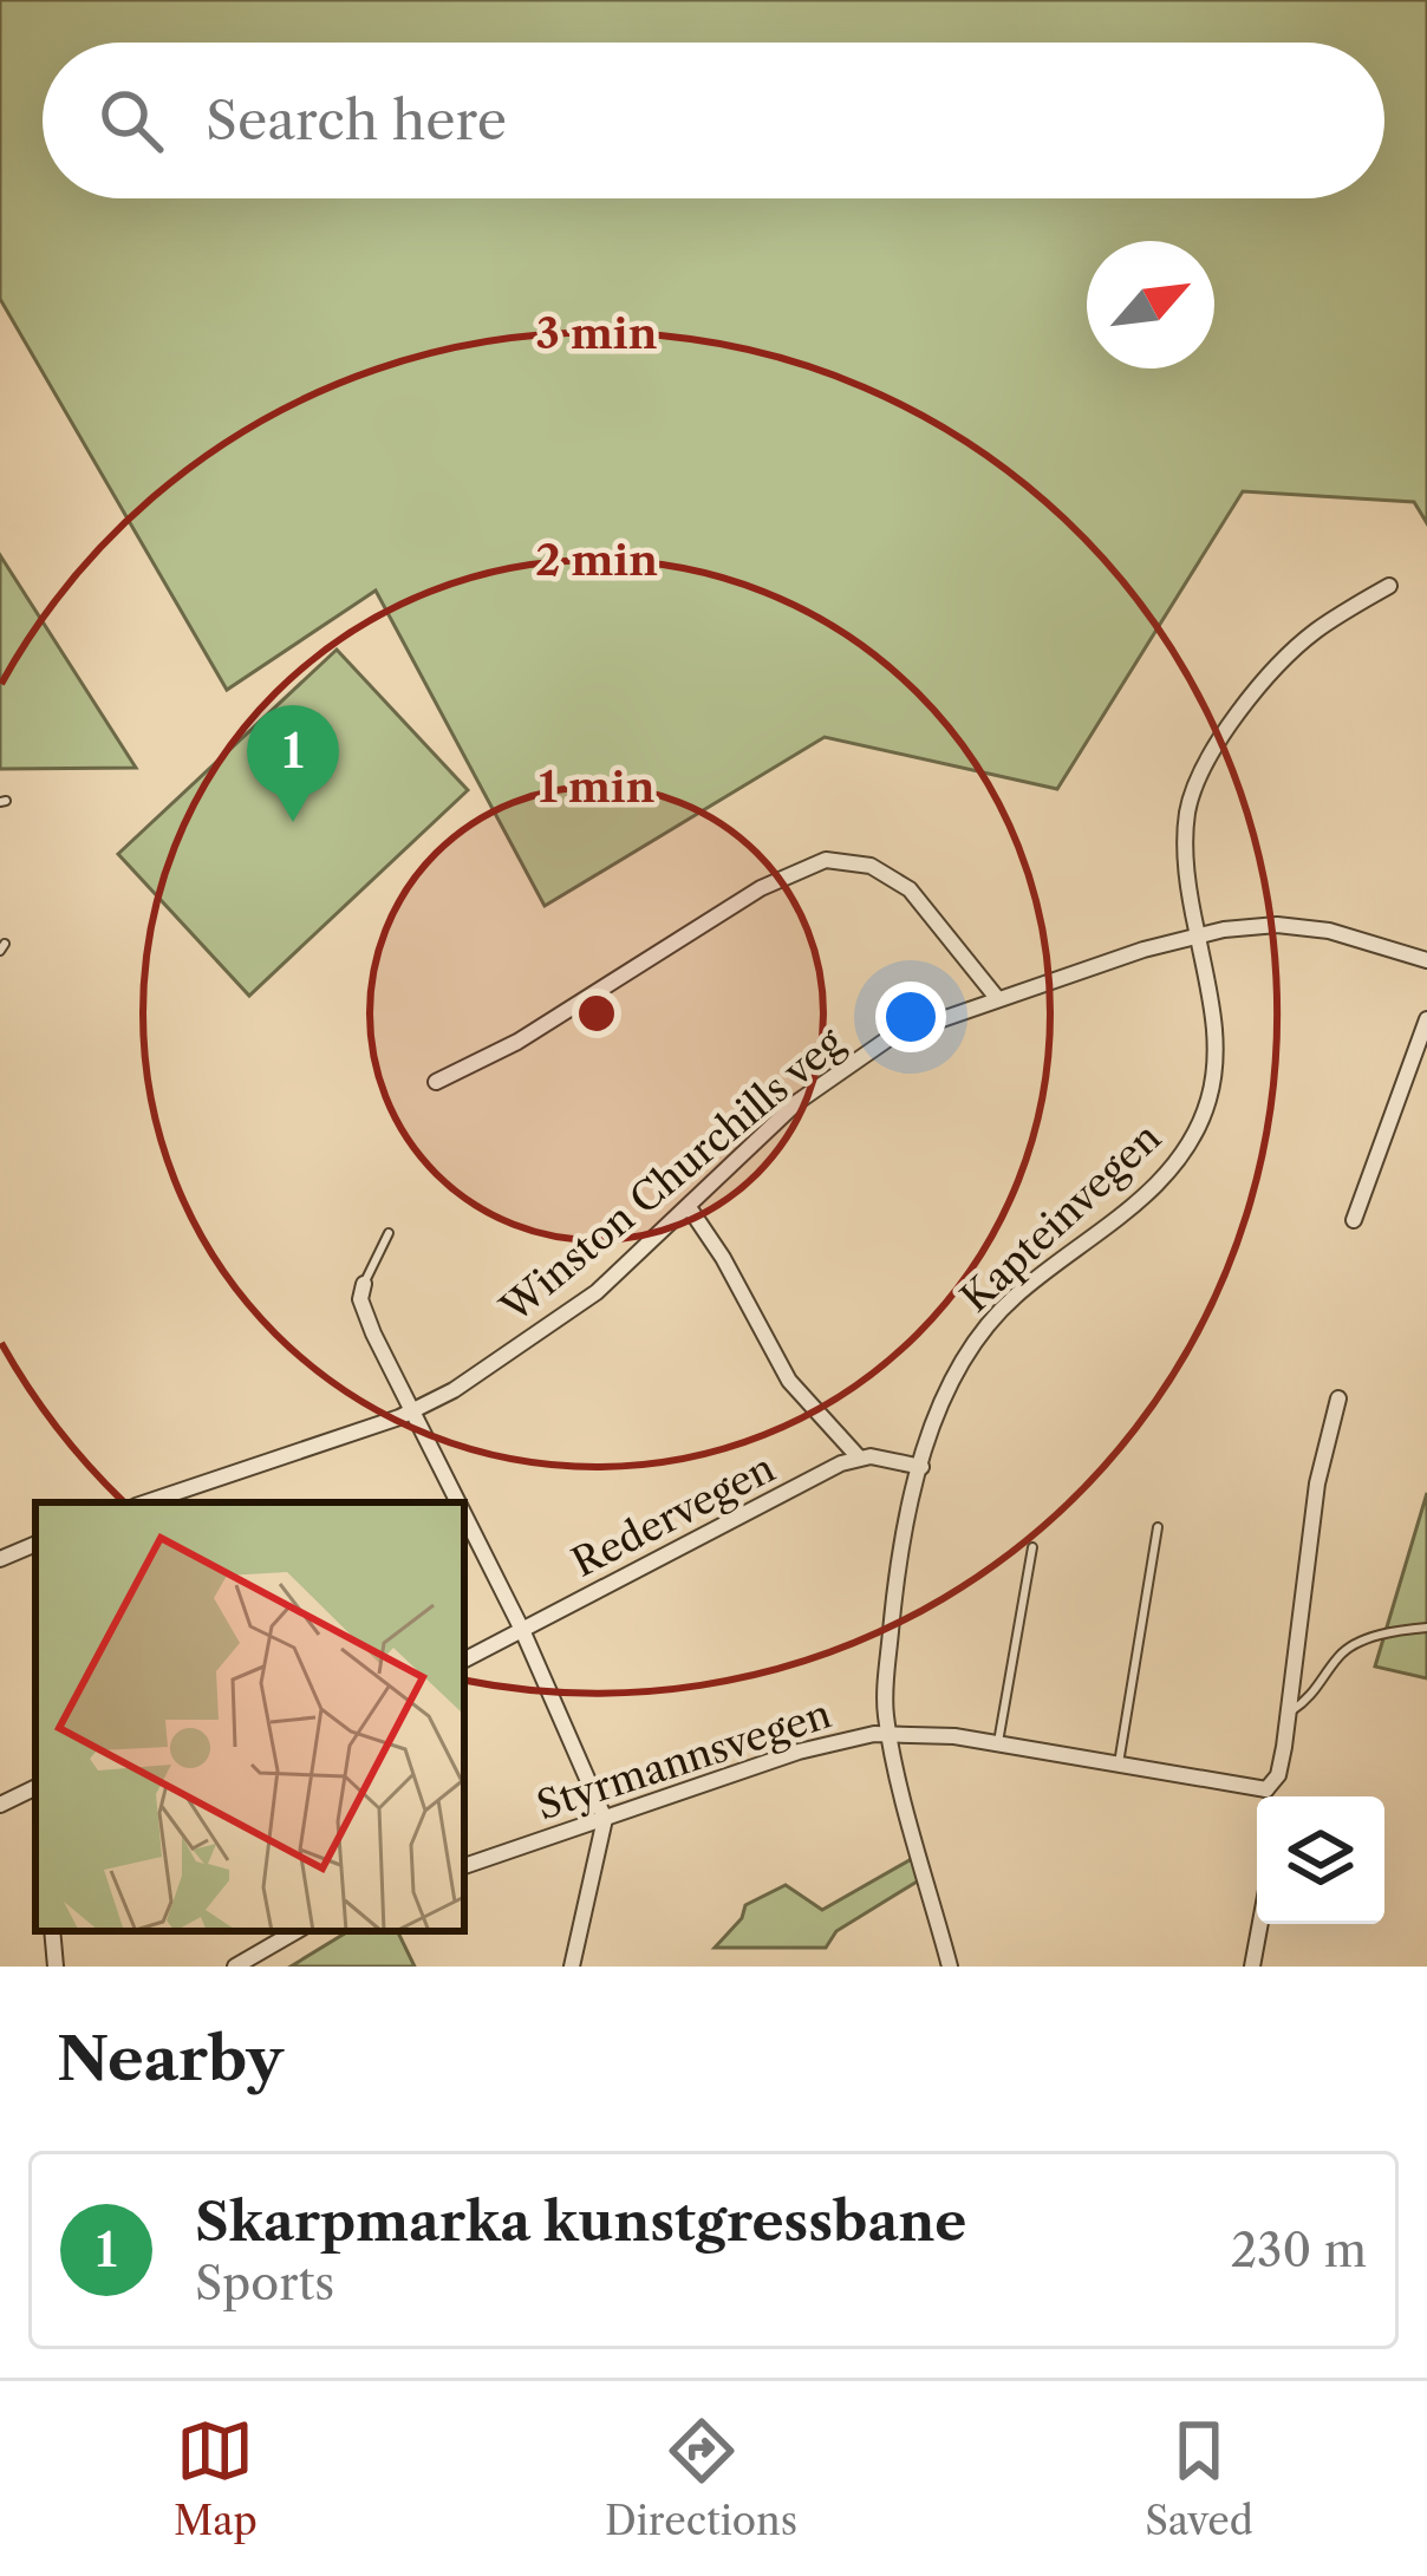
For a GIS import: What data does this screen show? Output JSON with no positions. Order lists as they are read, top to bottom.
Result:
{
  "streets": {
    "street": [
      "Winston Churchills veg",
      "Kapteinvegen",
      "Redervegen",
      "Styrmannsvegen"
    ]
  },
  "crossings": [
    ["Winston Churchills veg", "Kapteinvegen"],
    ["Kapteinvegen", "Styrmannsvegen"]
  ],
  "north": "top right",
  "page": {
    "search": "Search here",
    "pins": "1",
    "heading": "Nearby",
    "list": [
      {
        "mark": "1",
        "name": "Skarpmarka kunstgressbane",
        "note": "Sports",
        "value": "230 m"
      }
    ],
    "nav": ["Map", "Directions", "Saved"]
  },
  "rings": ["3 min", "2 min", "1 min"]
}
